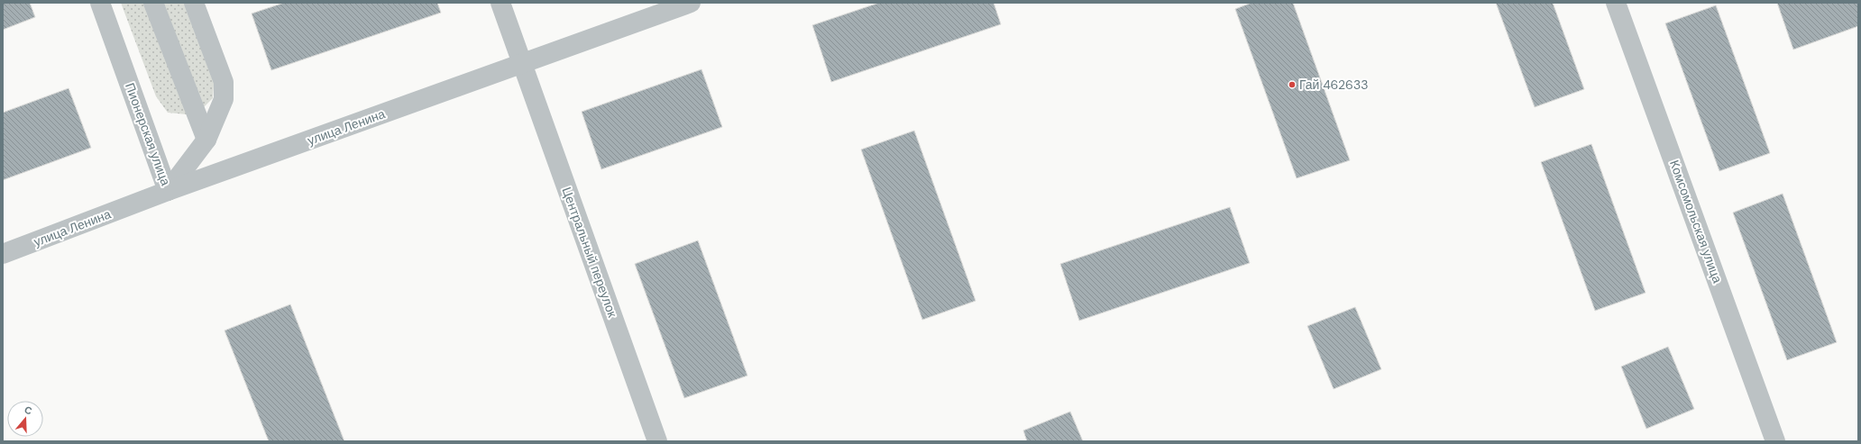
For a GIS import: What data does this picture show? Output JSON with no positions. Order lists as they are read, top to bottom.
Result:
{
  "streets": {
    "street": [
      "улица Ленина",
      "Пионерская улица",
      "Комсомольская улица",
      "Центральный переулок"
    ]
  },
  "crossings": [
    ["улица Ленина", "Пионерская улица"],
    ["улица Ленина", "Центральный переулок"]
  ],
  "places": ["Гай 462633"],
  "north": "top"
}
